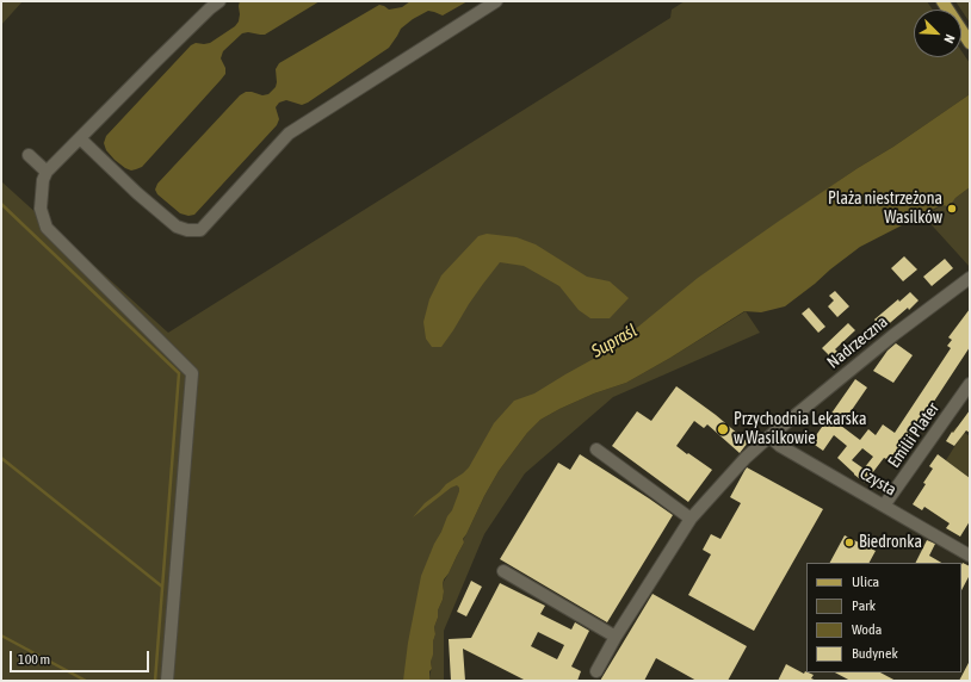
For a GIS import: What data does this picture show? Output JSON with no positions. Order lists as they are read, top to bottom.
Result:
{
  "streets": {
    "street": ["Nadrzeczna", "Emilii Plater", "Czysta"]
  },
  "crossings": [
    ["Nadrzeczna", "Czysta"],
    ["Emilii Plater", "Czysta"]
  ],
  "water": ["Supraśl"],
  "places": ["Plaża niestrzeżona Wasilków", "Przychodnia Lekarska w Wasilkowie", "Biedronka"],
  "legend": [
    "Ulica",
    "Park",
    "Woda",
    "Budynek"
  ],
  "scale_bar": "100 m",
  "north": "bottom right"
}
